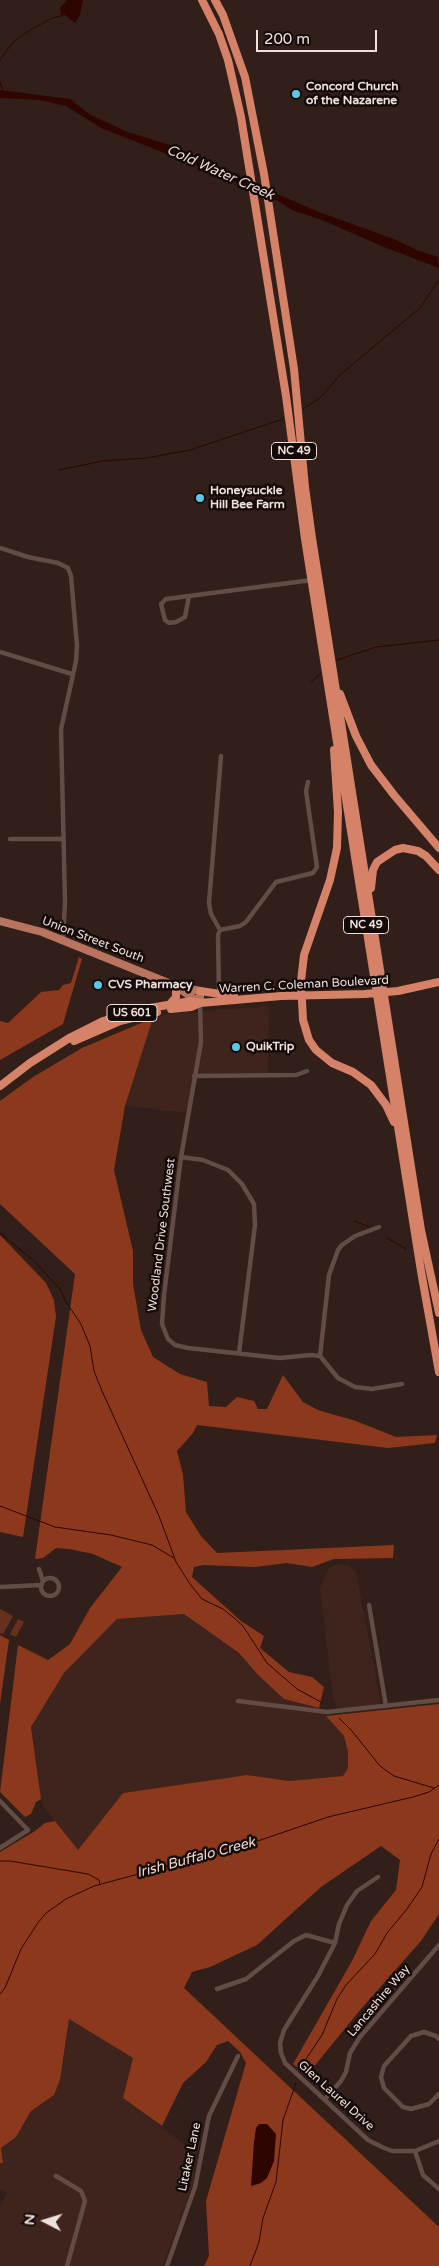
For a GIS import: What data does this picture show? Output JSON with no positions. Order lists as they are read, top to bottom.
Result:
{
  "streets": {
    "highway": ["NC 49", "Warren C. Coleman Boulevard", "US 601"],
    "main road": ["Union Street South"],
    "street": [
      "Woodland Drive Southwest",
      "Lancashire Way",
      "Glen Laurel Drive",
      "Litaker Lane"
    ]
  },
  "crossings": [
    ["Union Street South", "Warren C. Coleman Boulevard"],
    ["Union Street South", "Woodland Drive Southwest"],
    ["Warren C. Coleman Boulevard", "Woodland Drive Southwest"],
    ["Lancashire Way", "Glen Laurel Drive"]
  ],
  "water": ["Cold Water Creek", "Irish Buffalo Creek"],
  "places": [
    "Concord Church of the Nazarene",
    "Honeysuckle Hill Bee Farm",
    "CVS Pharmacy",
    "QuikTrip"
  ],
  "scale_bar": "200 m",
  "north": "left"
}
